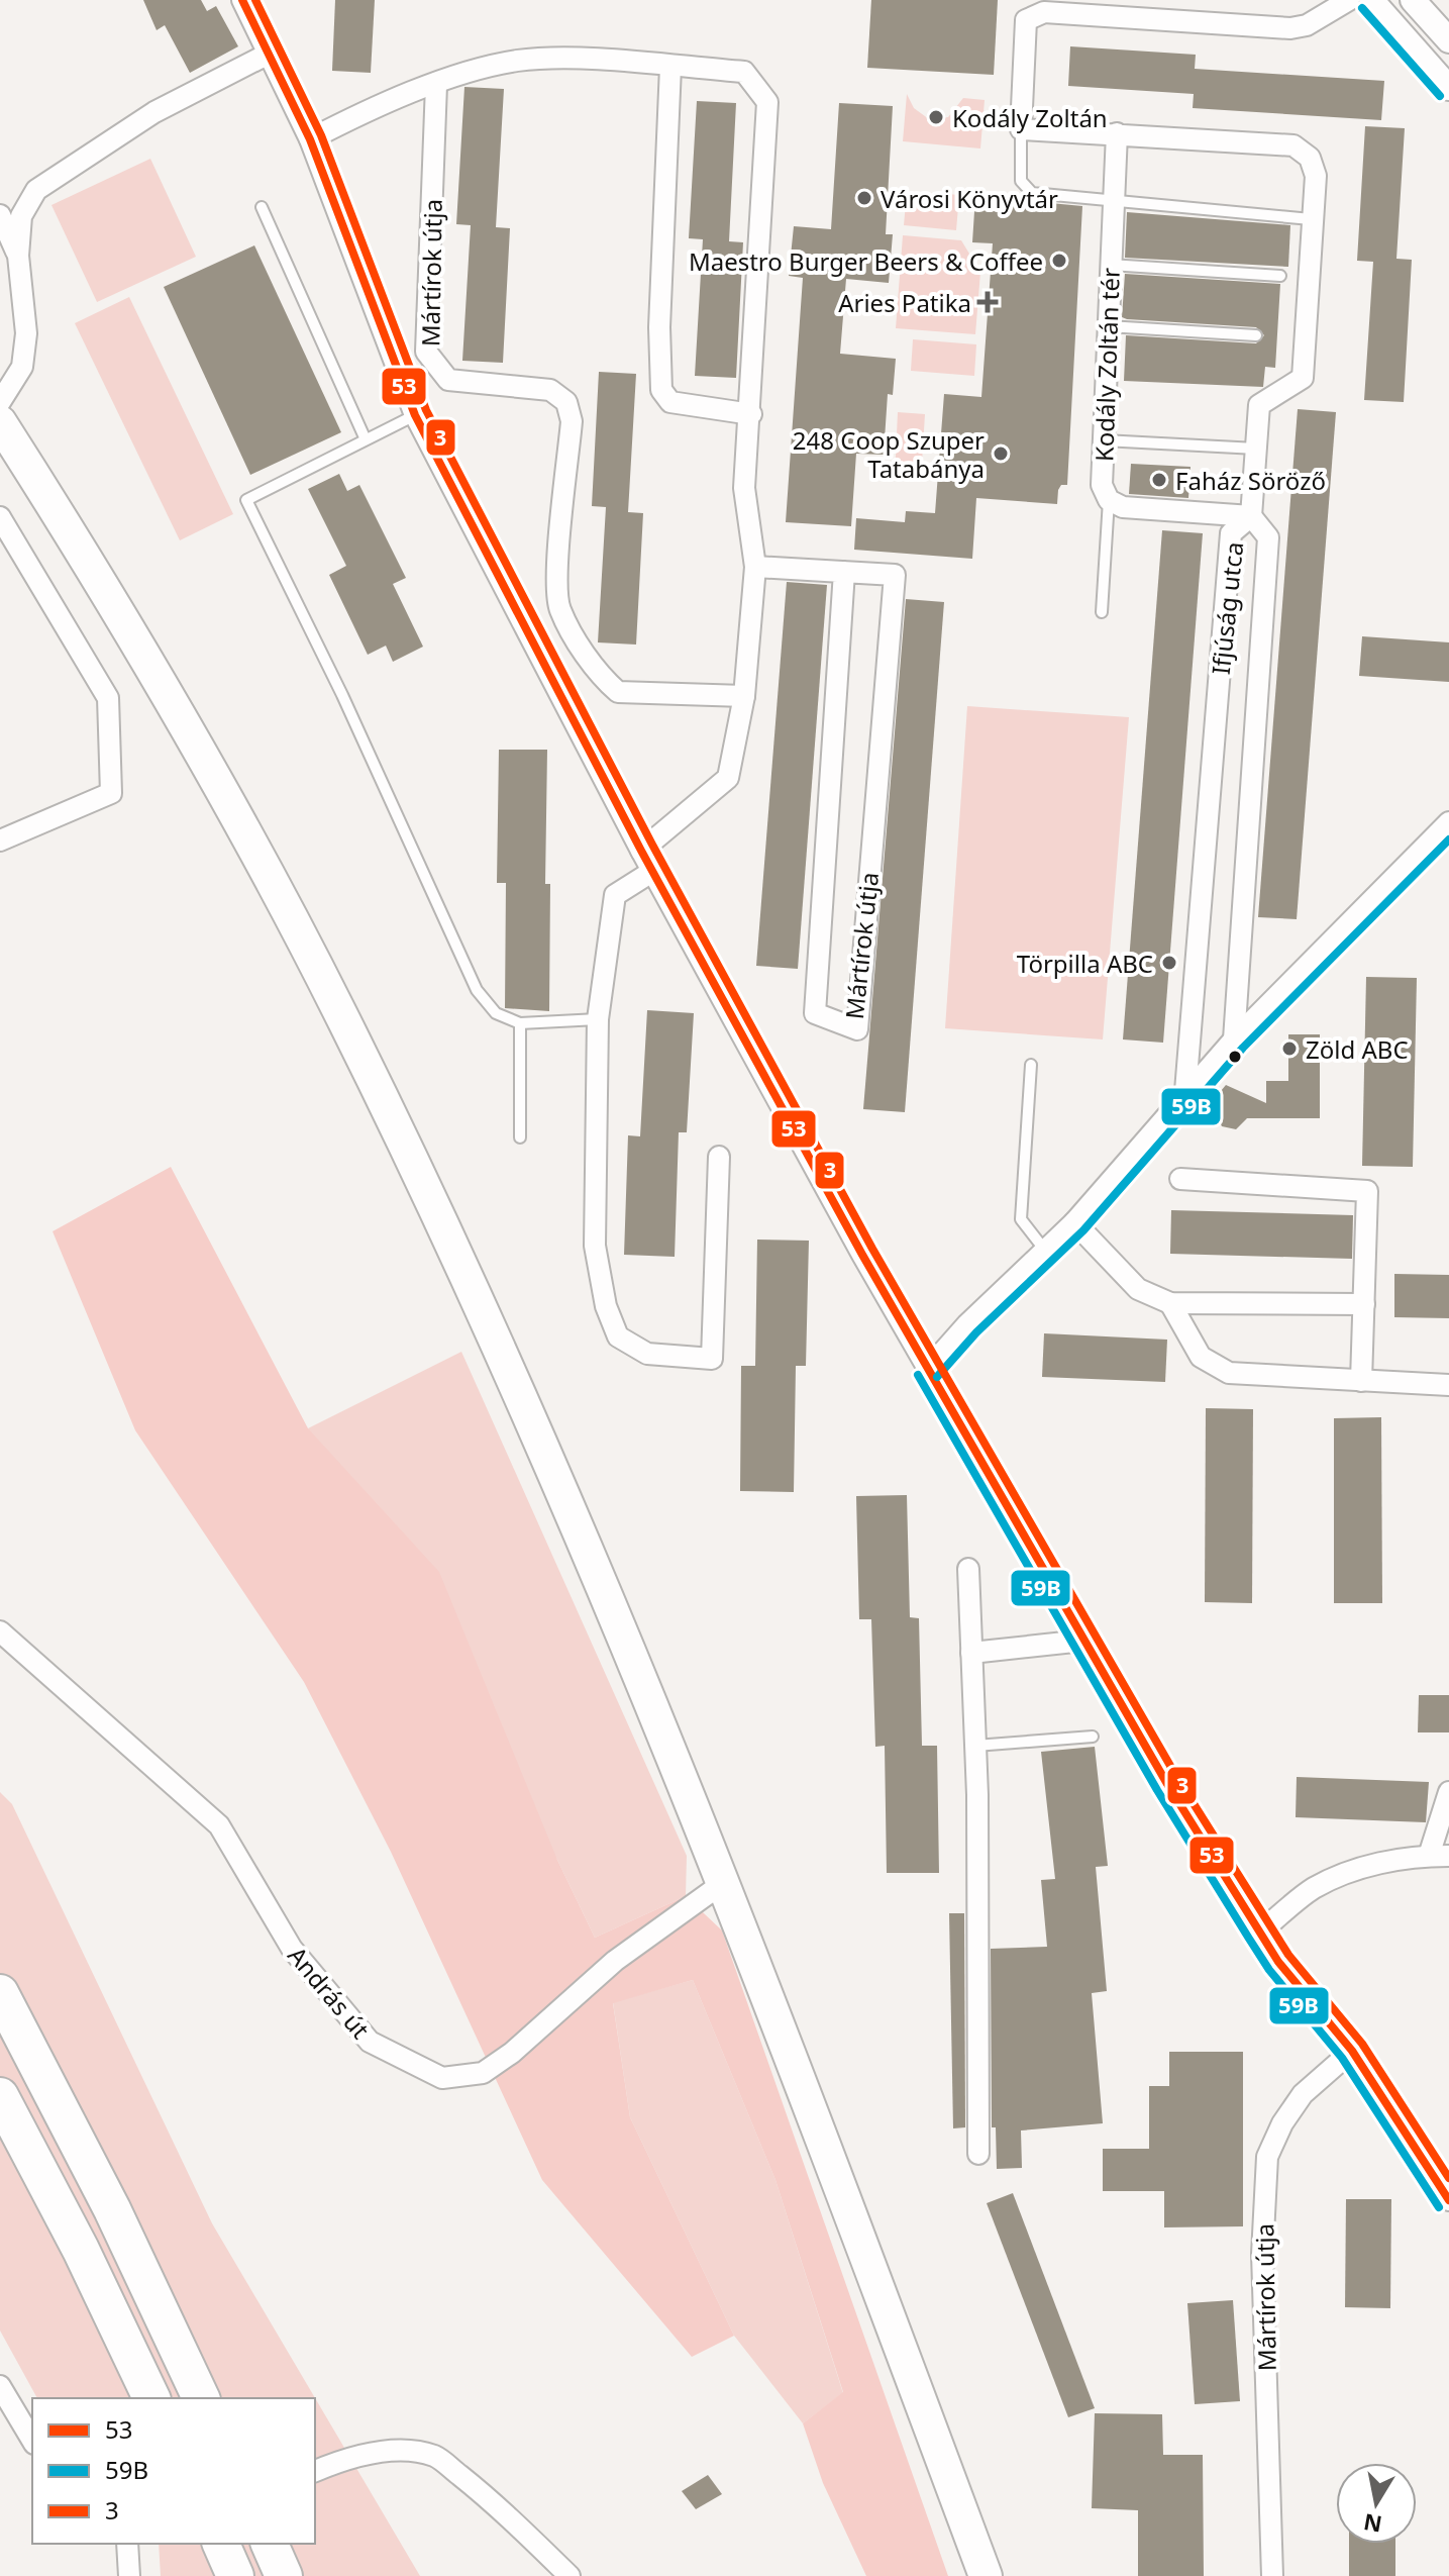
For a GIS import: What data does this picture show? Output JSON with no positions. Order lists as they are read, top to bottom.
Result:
{
  "streets": {
    "street": [
      "Mártírok útja",
      "Kodály Zoltán tér",
      "Ifjúság utca",
      "András út"
    ]
  },
  "places": {
    "other": [
      "Kodály Zoltán",
      "Városi Könyvtár",
      "Maestro Burger Beers & Coffee",
      "248 Coop Szuper Tatabánya",
      "Faház Söröző",
      "Törpilla ABC",
      "Zöld ABC"
    ],
    "health": ["Aries Patika"]
  },
  "lines": ["transit line 53", "transit line 3", "transit line 59B"],
  "legend": ["53", "59B", "3"],
  "north": "bottom"
}
